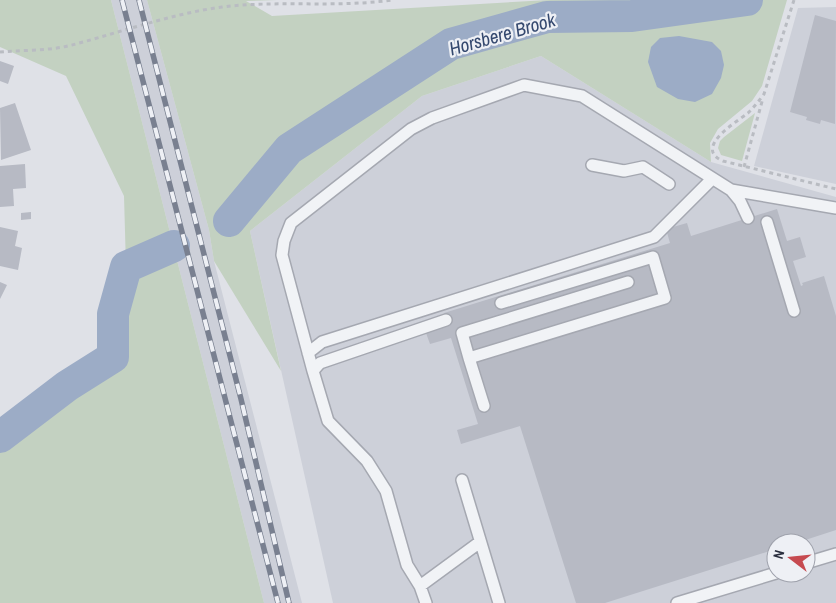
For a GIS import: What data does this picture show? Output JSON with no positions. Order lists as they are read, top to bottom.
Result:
{
  "water": ["Horsbere Brook"],
  "north": "left"
}
